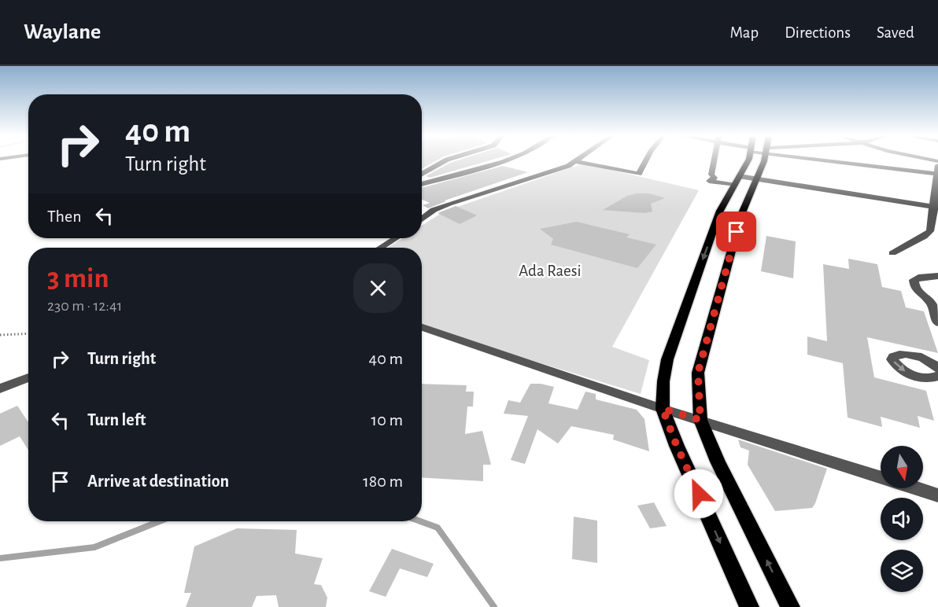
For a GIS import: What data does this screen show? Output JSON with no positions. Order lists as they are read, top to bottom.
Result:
{
  "parks": ["Ada Raesi"],
  "north": "bottom",
  "page": {
    "header": "Waylane",
    "nav": ["Map", "Directions", "Saved"],
    "turn": ["40 m", "Turn right"],
    "then": "Then",
    "heading": ["3 min", "230 m · 12:41"],
    "list": [
      {
        "name": "Turn right",
        "value": "40 m"
      },
      {
        "name": "Turn left",
        "value": "10 m"
      },
      {
        "name": "Arrive at destination",
        "value": "180 m"
      }
    ]
  }
}
